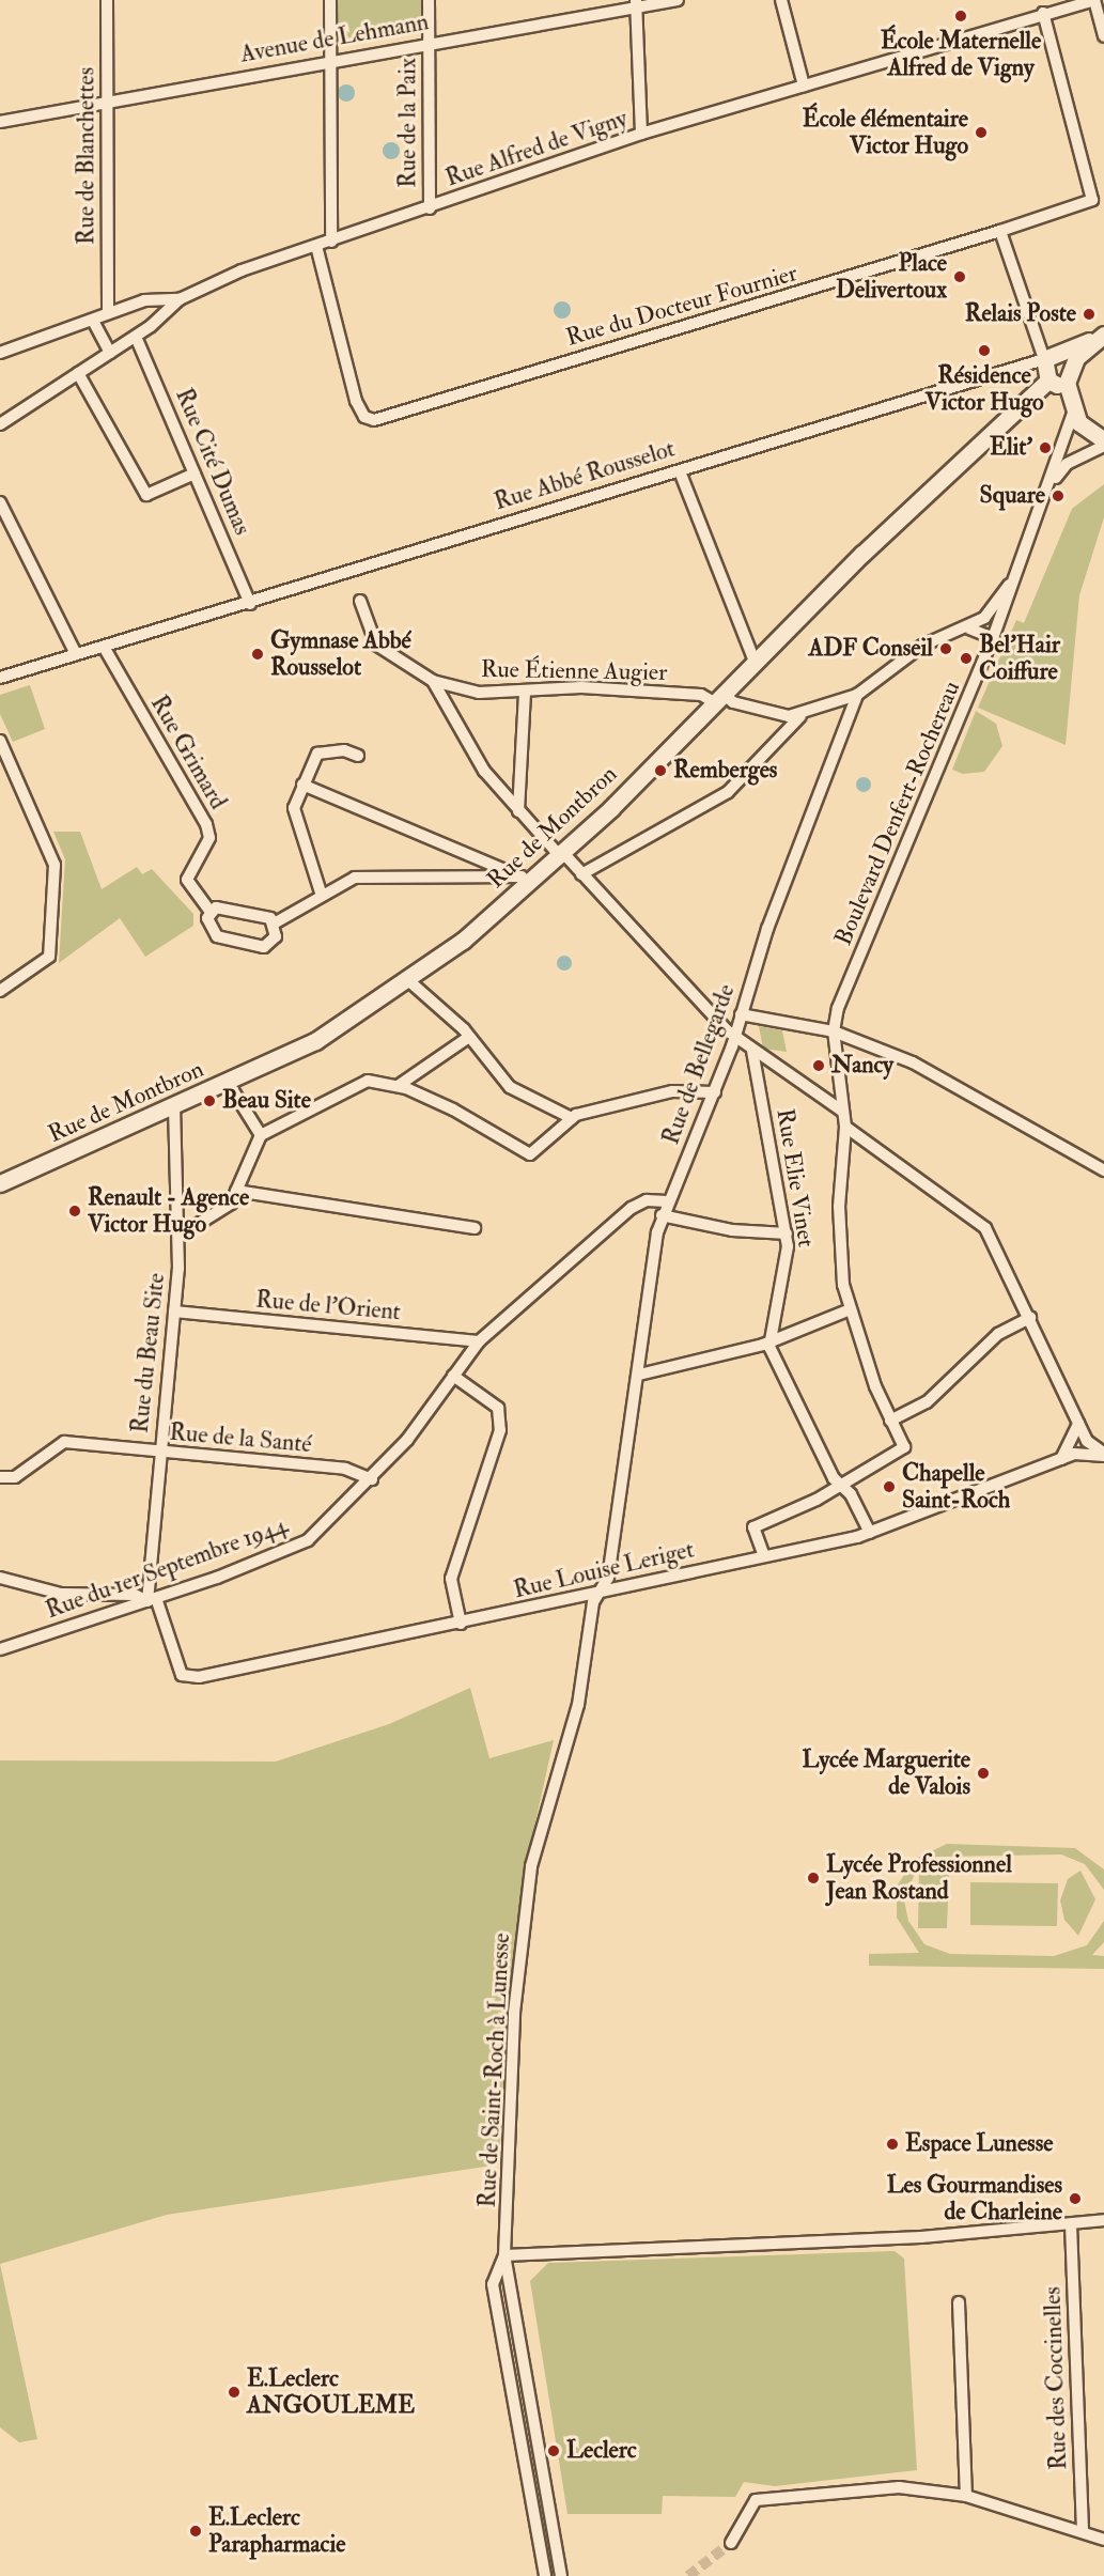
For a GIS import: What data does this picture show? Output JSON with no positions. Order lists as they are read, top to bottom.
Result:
{
  "streets": {
    "main road": ["Rue Abbé Rousselot", "Rue de Montbron"],
    "street": [
      "Avenue de Lehmann",
      "Rue de la Paix",
      "Rue Alfred de Vigny",
      "Rue de Blanchettes",
      "Rue du Docteur Fournier",
      "Rue Cité Dumas",
      "Rue Étienne Augier",
      "Rue Grimard",
      "Boulevard Denfert-Rochereau",
      "Rue de Bellegarde",
      "Rue Elie Vinet",
      "Rue de l'Orient",
      "Rue du Beau Site",
      "Rue de la Santé",
      "Rue du 1er Septembre 1944",
      "Rue Louise Leriget",
      "Rue de Saint-Roch à Lunesse",
      "Rue des Coccinelles"
    ]
  },
  "crossings": [
    ["Avenue de Lehmann", "Rue de la Paix"],
    ["Avenue de Lehmann", "Rue de Blanchettes"],
    ["Rue de la Paix", "Rue Alfred de Vigny"],
    ["Rue Alfred de Vigny", "Rue de Blanchettes"],
    ["Rue Alfred de Vigny", "Rue du Docteur Fournier"],
    ["Rue Cité Dumas", "Rue Abbé Rousselot"],
    ["Rue Abbé Rousselot", "Rue Grimard"],
    ["Rue Étienne Augier", "Rue de Montbron"],
    ["Rue de Montbron", "Rue du Beau Site"],
    ["Rue de Bellegarde", "Rue du 1er Septembre 1944"],
    ["Rue de Bellegarde", "Rue Louise Leriget"],
    ["Rue de Bellegarde", "Rue de Saint-Roch à Lunesse"],
    ["Rue de l'Orient", "Rue du Beau Site"],
    ["Rue de l'Orient", "Rue du 1er Septembre 1944"],
    ["Rue du Beau Site", "Rue de la Santé"],
    ["Rue du Beau Site", "Rue du 1er Septembre 1944"],
    ["Rue du Beau Site", "Rue Louise Leriget"],
    ["Rue de la Santé", "Rue du 1er Septembre 1944"],
    ["Rue du 1er Septembre 1944", "Rue Louise Leriget"],
    ["Rue Louise Leriget", "Rue de Saint-Roch à Lunesse"]
  ],
  "places": [
    "École Maternelle Alfred de Vigny",
    "École élémentaire Victor Hugo",
    "Place Delivertoux",
    "Relais Poste",
    "Résidence Victor Hugo",
    "Elit'",
    "Square",
    "ADF Conseil",
    "Gymnase Abbé Rousselot",
    "Bel'Hair Coiffure",
    "Remberges",
    "Nancy",
    "Beau Site",
    "Renault - Agence Victor Hugo",
    "Chapelle Saint-Roch",
    "Lycée Marguerite de Valois",
    "Lycée Professionnel Jean Rostand",
    "Espace Lunesse",
    "Les Gourmandises de Charleine",
    "E.Leclerc ANGOULEME",
    "Leclerc",
    "E.Leclerc Parapharmacie"
  ]
}
